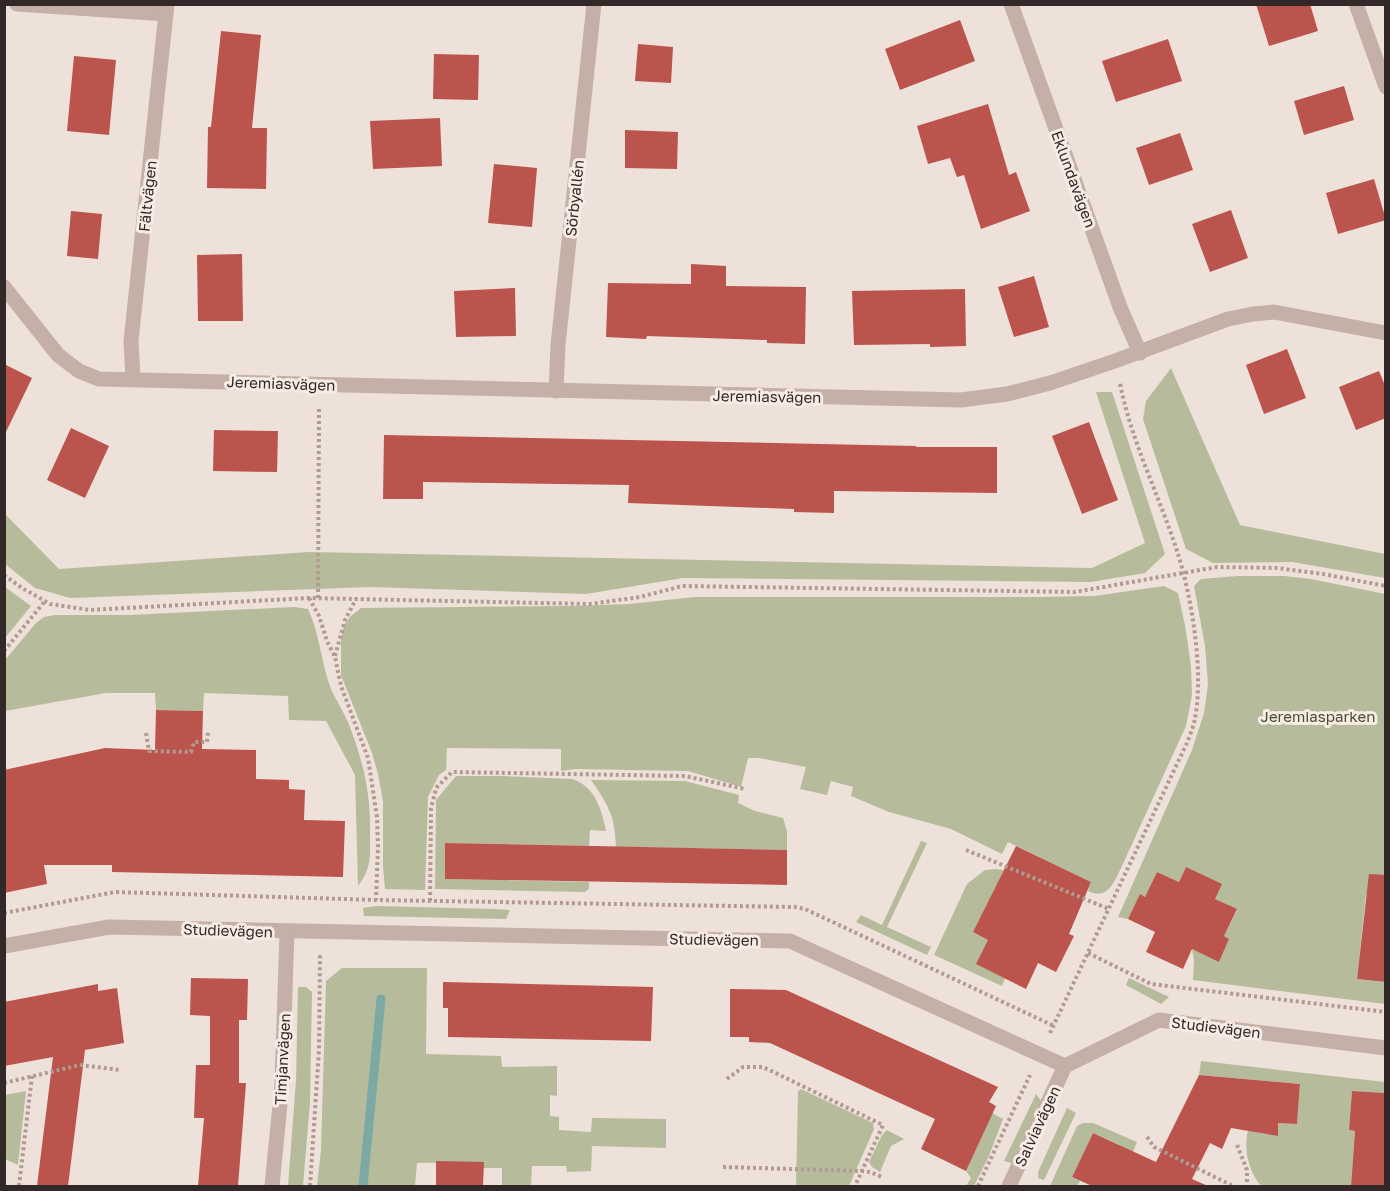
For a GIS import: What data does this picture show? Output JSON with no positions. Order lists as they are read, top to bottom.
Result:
{
  "streets": {
    "street": [
      "Eklundavägen",
      "Fältvägen",
      "Sörbyallén",
      "Jeremiasvägen",
      "Studievägen",
      "Timjanvägen",
      "Salviavägen"
    ]
  },
  "crossings": [
    ["Eklundavägen", "Jeremiasvägen"],
    ["Fältvägen", "Jeremiasvägen"],
    ["Sörbyallén", "Jeremiasvägen"],
    ["Studievägen", "Timjanvägen"],
    ["Studievägen", "Salviavägen"]
  ],
  "parks": ["Jeremiasparken"]
}
